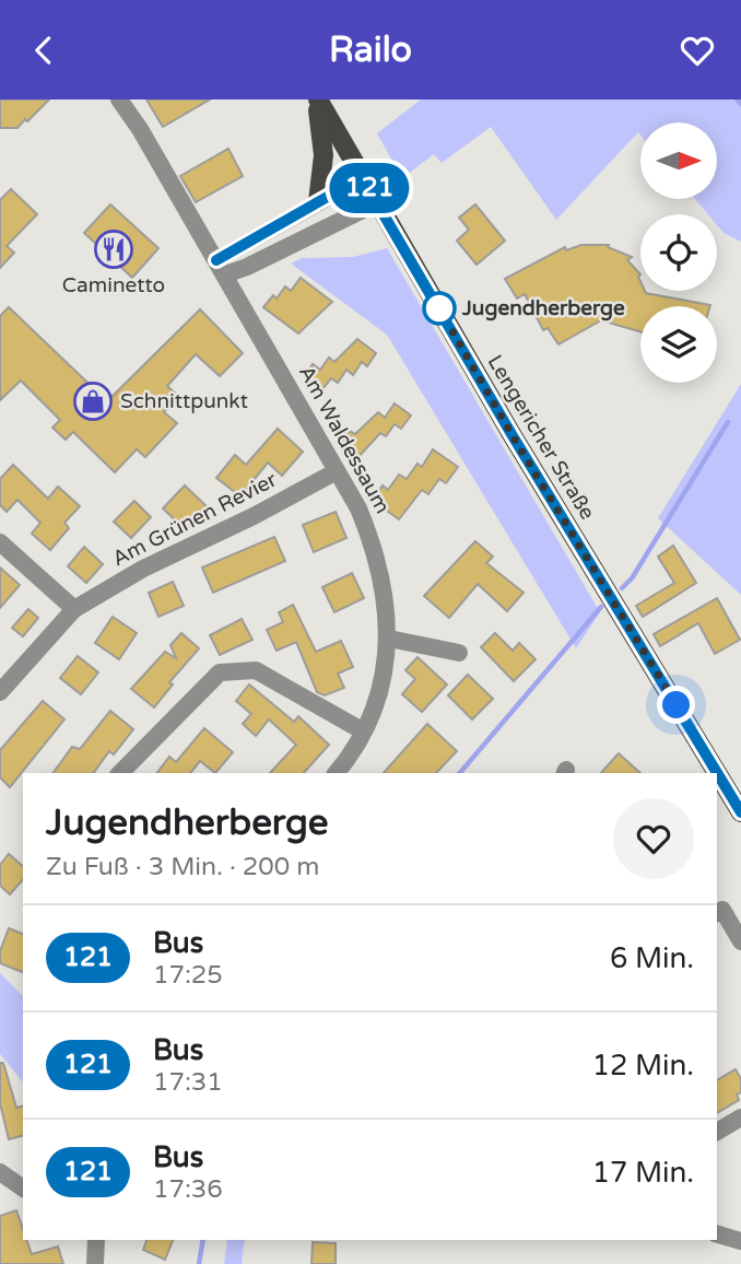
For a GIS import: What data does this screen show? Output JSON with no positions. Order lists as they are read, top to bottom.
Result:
{
  "streets": {
    "main road": ["Lengericher Straße"],
    "street": ["Am Waldessaum", "Am Grünen Revier"]
  },
  "crossings": [
    ["Am Waldessaum", "Am Grünen Revier"]
  ],
  "places": {
    "restaurant": ["Caminetto"],
    "other": ["Jugendherberge"],
    "shop": ["Schnittpunkt"]
  },
  "lines": ["bus line 121"],
  "north": "right",
  "page": {
    "header": "Railo",
    "on_map": "121",
    "heading": ["Jugendherberge", "Zu Fuß · 3 Min. · 200 m"],
    "list": [
      {
        "mark": "121",
        "name": "Bus",
        "note": "17:25",
        "value": "6 Min."
      },
      {
        "mark": "121",
        "name": "Bus",
        "note": "17:31",
        "value": "12 Min."
      },
      {
        "mark": "121",
        "name": "Bus",
        "note": "17:36",
        "value": "17 Min."
      }
    ]
  }
}
